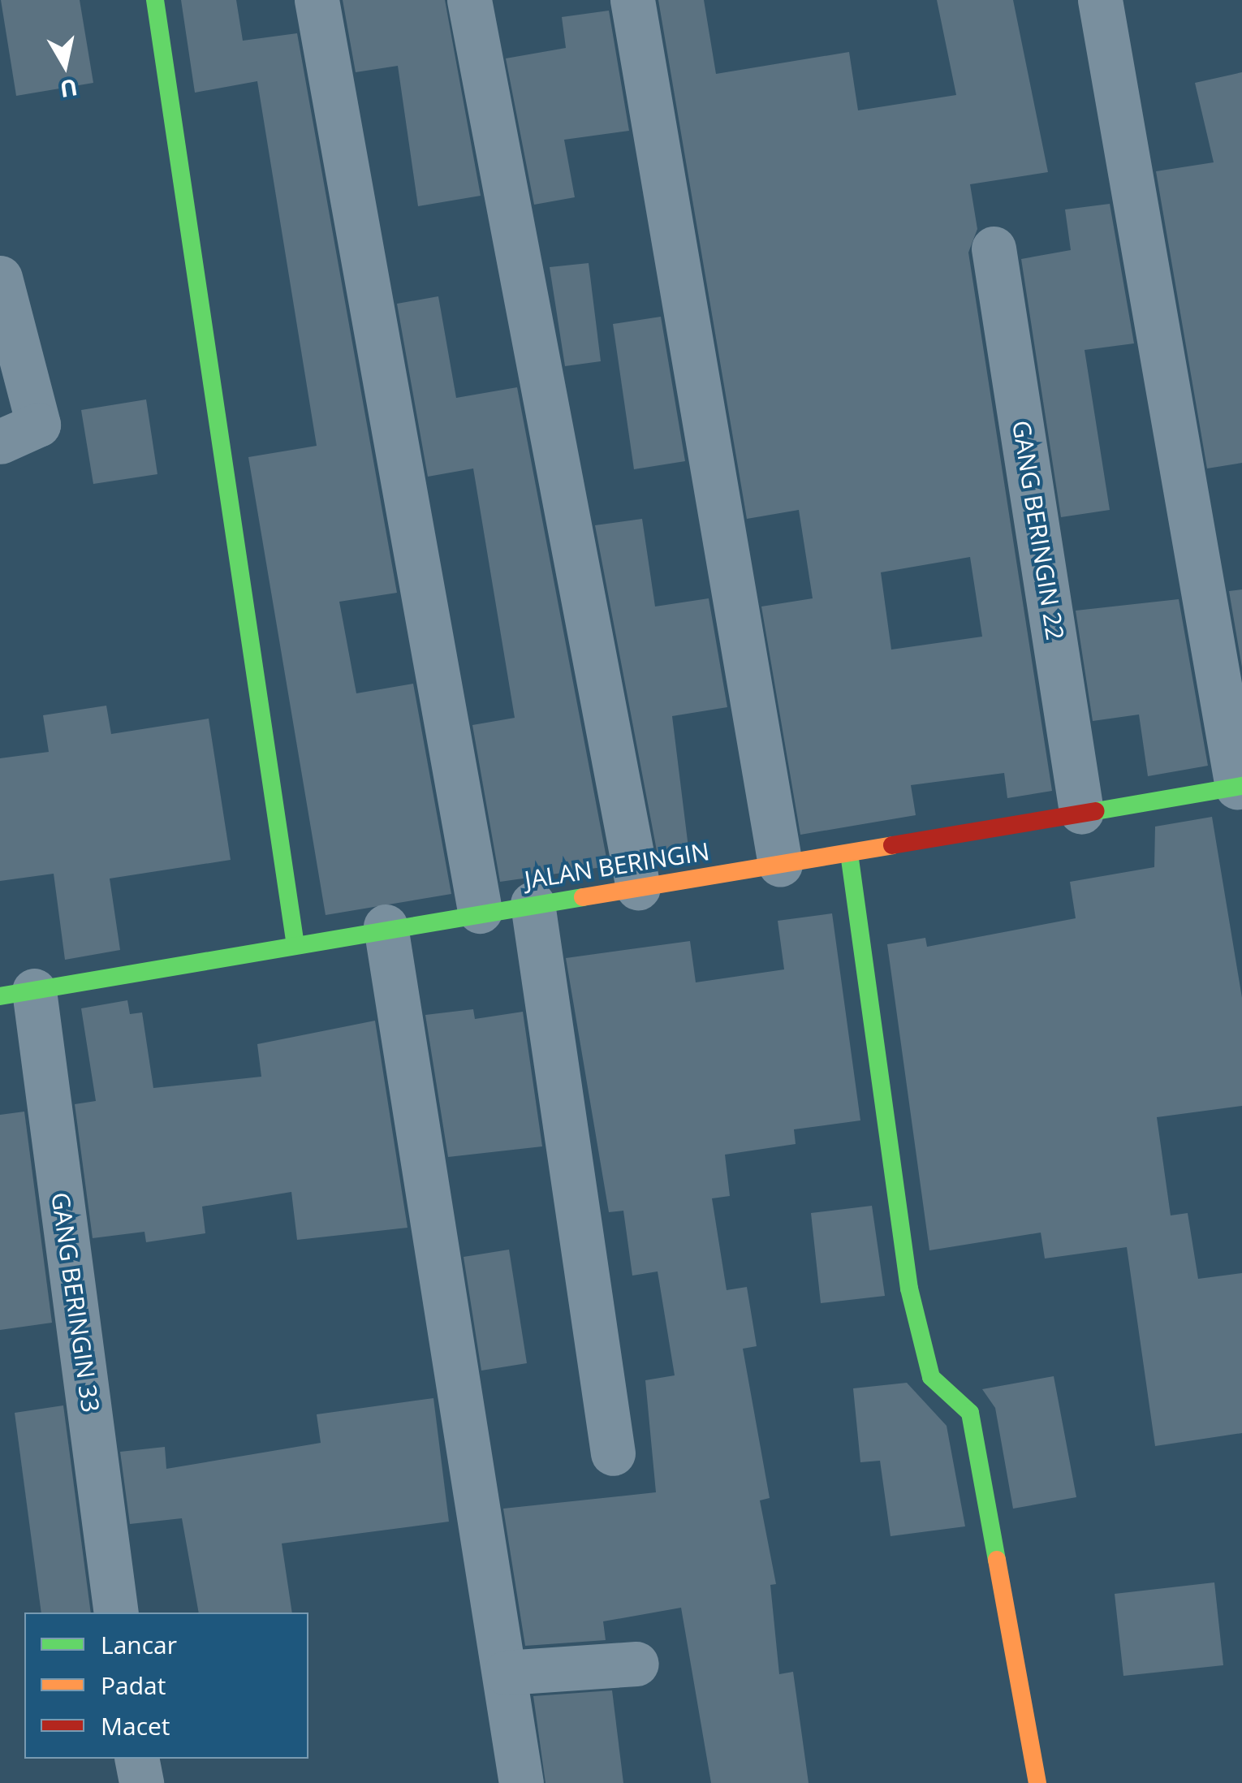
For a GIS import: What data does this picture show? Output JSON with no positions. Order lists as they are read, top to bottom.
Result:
{
  "streets": {
    "street": ["GANG BERINGIN 22", "JALAN BERINGIN", "GANG BERINGIN 33"]
  },
  "crossings": [
    ["GANG BERINGIN 22", "JALAN BERINGIN"],
    ["JALAN BERINGIN", "GANG BERINGIN 33"]
  ],
  "legend": ["Lancar", "Padat", "Macet"],
  "north": "bottom"
}
